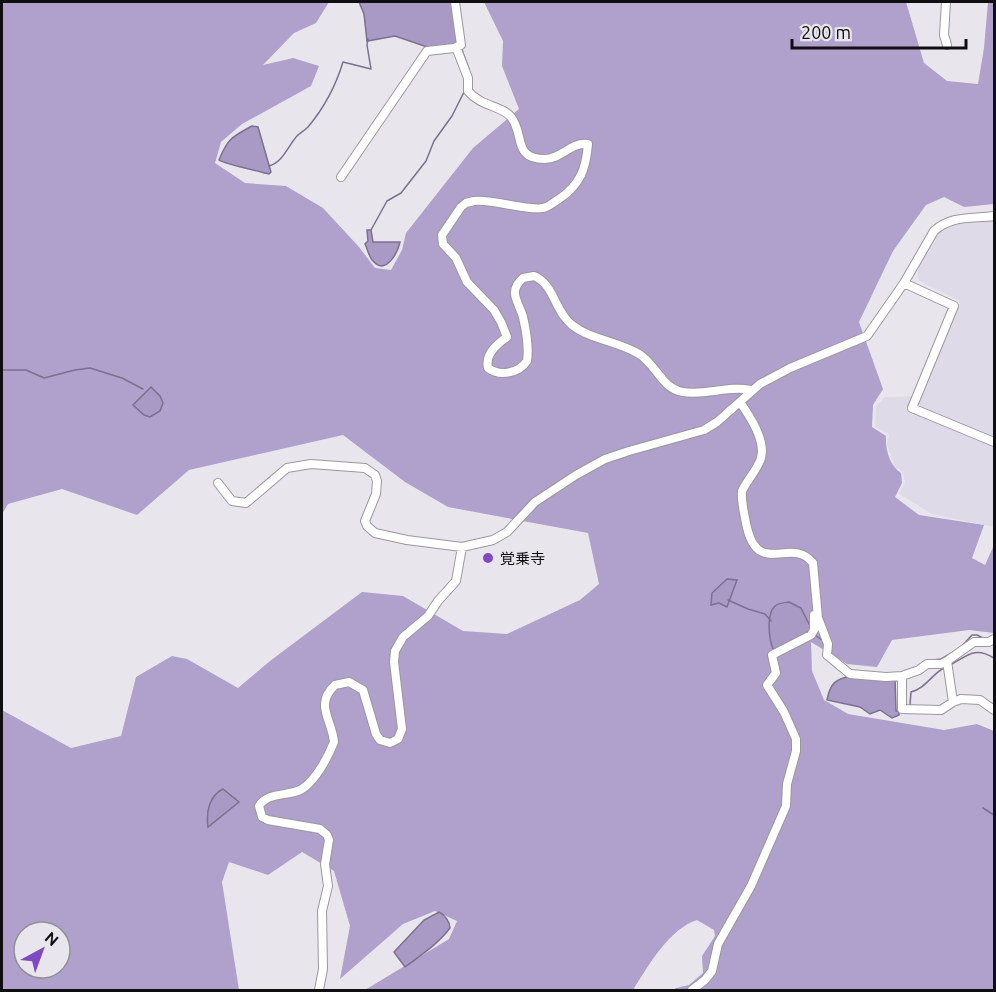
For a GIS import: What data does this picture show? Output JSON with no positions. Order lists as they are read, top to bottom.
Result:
{
  "places": ["覚乗寺"],
  "scale_bar": "200 m",
  "north": "top right"
}
